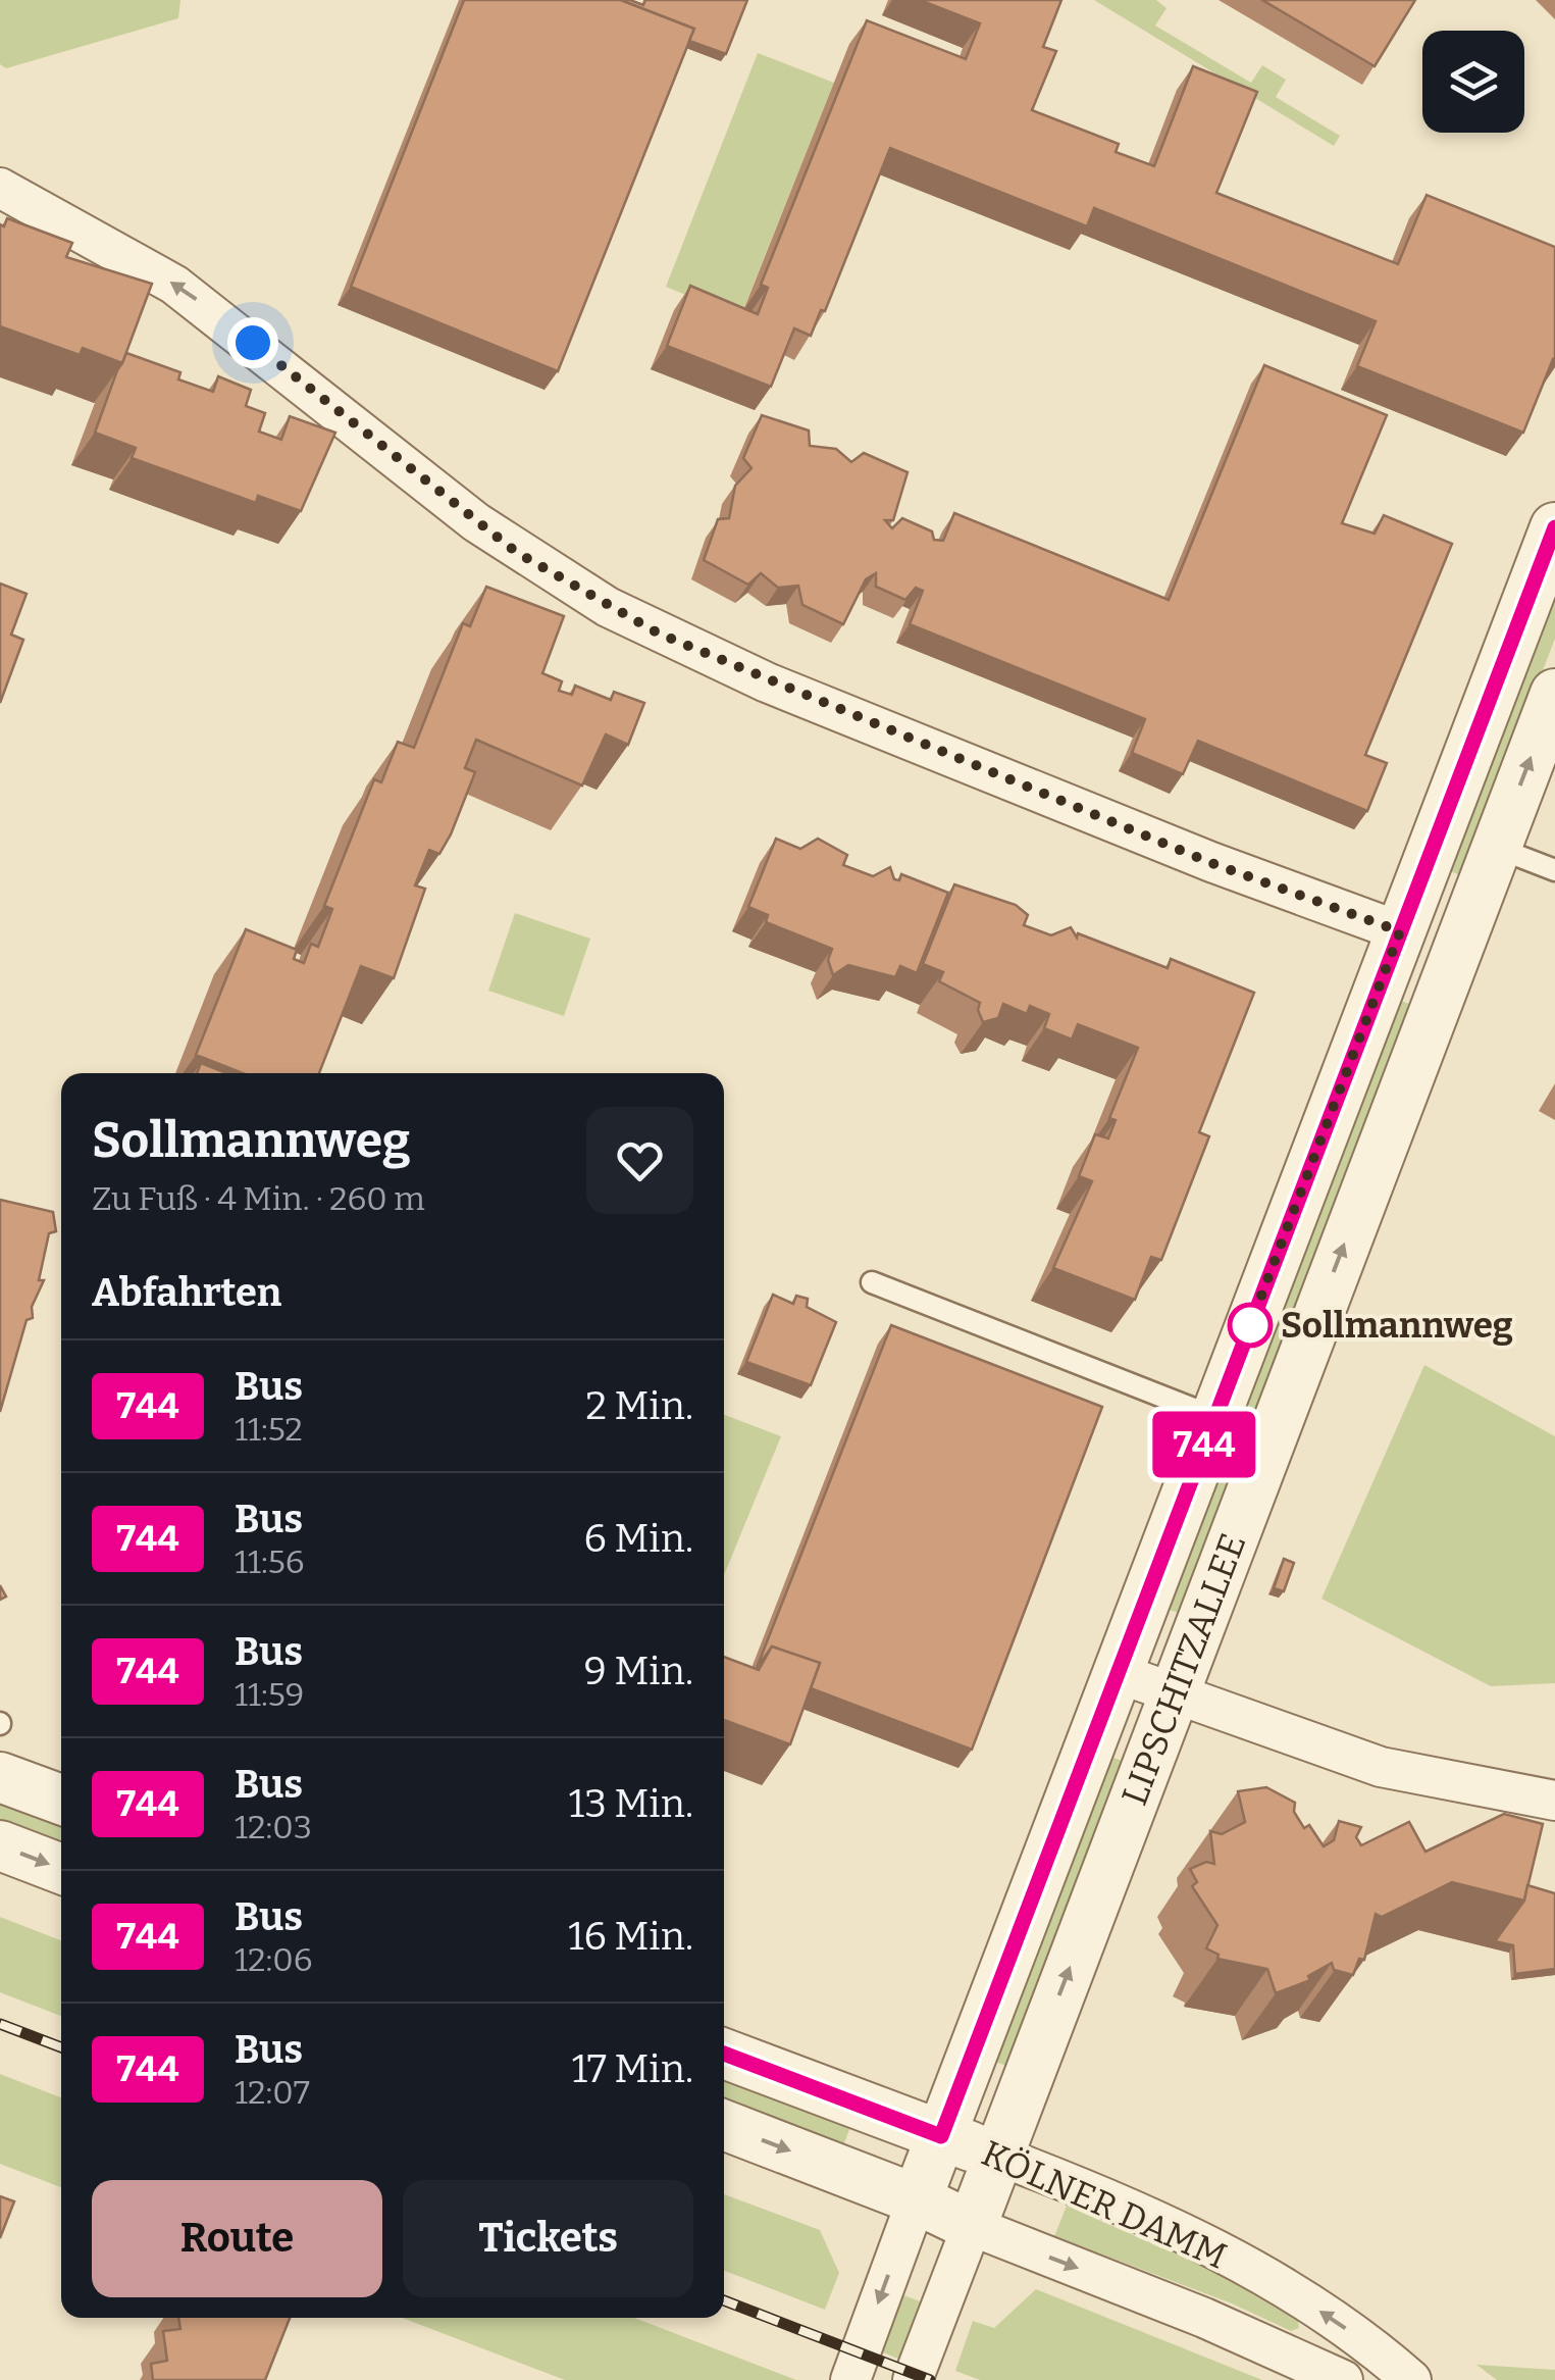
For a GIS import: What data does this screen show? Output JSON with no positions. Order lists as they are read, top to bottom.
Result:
{
  "streets": {
    "street": ["LIPSCHITZALLEE", "KÖLNER DAMM"]
  },
  "crossings": [
    ["LIPSCHITZALLEE", "KÖLNER DAMM"]
  ],
  "places": ["Sollmannweg"],
  "lines": ["bus line 744"],
  "page": {
    "on_map": "744",
    "heading": [
      ["Sollmannweg", "Zu Fuß · 4 Min. · 260 m"],
      "Abfahrten"
    ],
    "list": [
      {
        "mark": "744",
        "name": "Bus",
        "note": "11:52",
        "value": "2 Min."
      },
      {
        "mark": "744",
        "name": "Bus",
        "note": "11:56",
        "value": "6 Min."
      },
      {
        "mark": "744",
        "name": "Bus",
        "note": "11:59",
        "value": "9 Min."
      },
      {
        "mark": "744",
        "name": "Bus",
        "note": "12:03",
        "value": "13 Min."
      },
      {
        "mark": "744",
        "name": "Bus",
        "note": "12:06",
        "value": "16 Min."
      },
      {
        "mark": "744",
        "name": "Bus",
        "note": "12:07",
        "value": "17 Min."
      }
    ],
    "buttons": ["Route", "Tickets"]
  }
}
